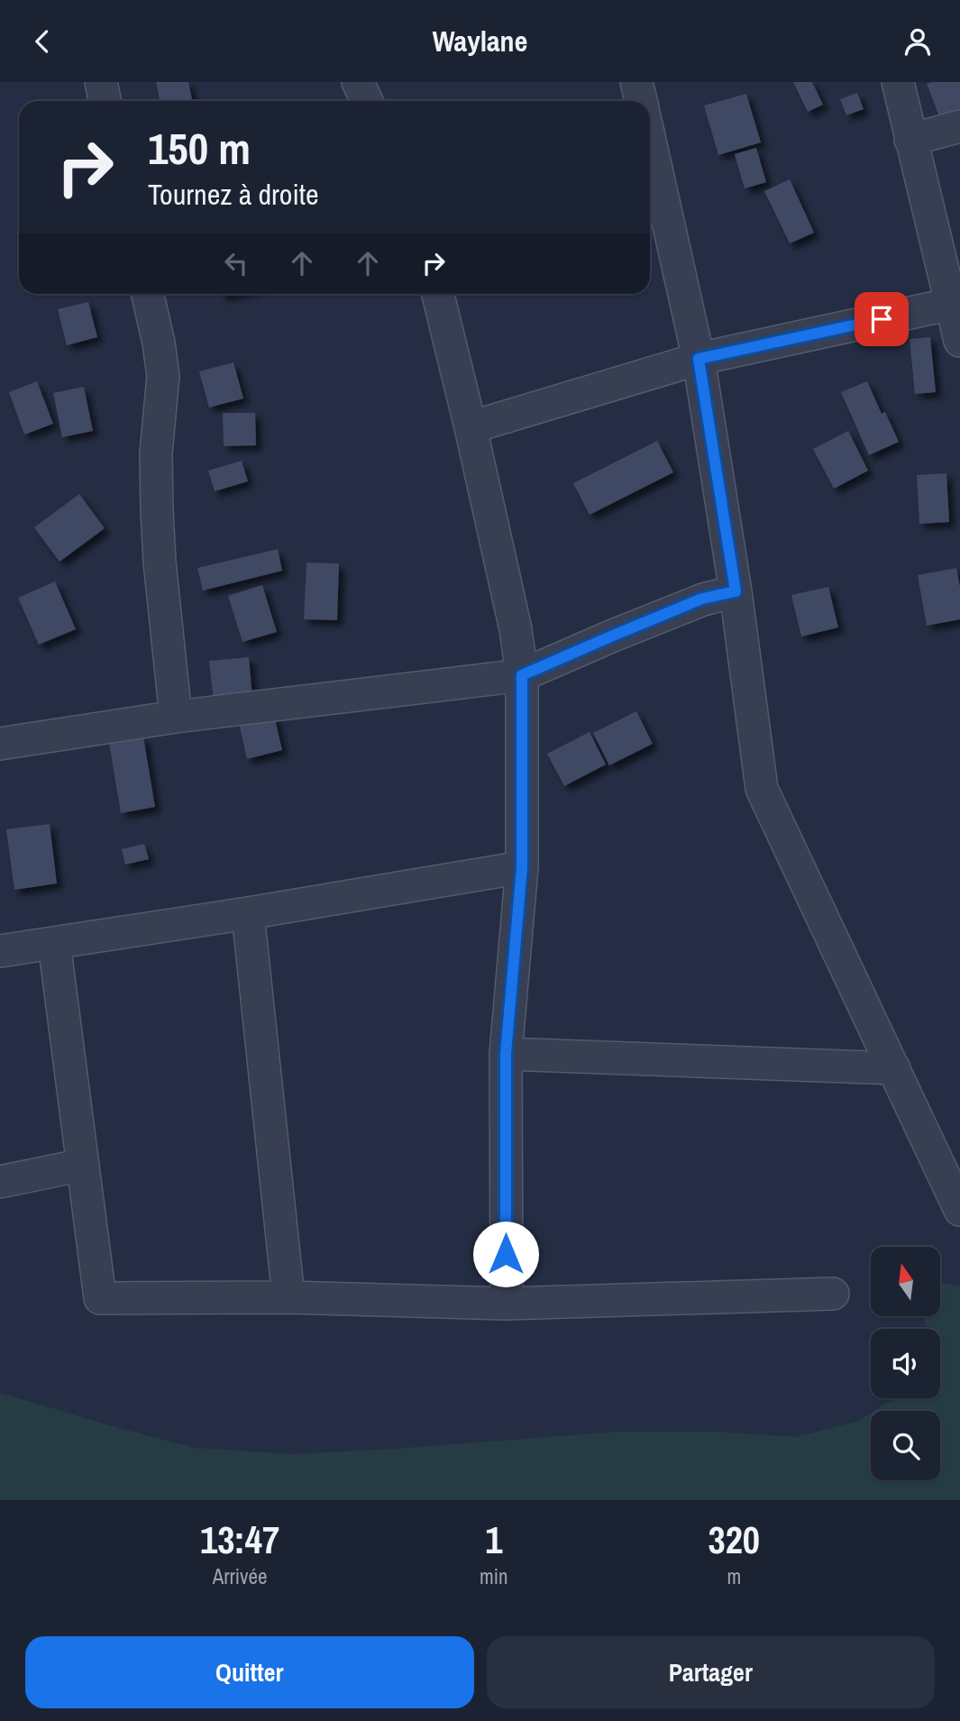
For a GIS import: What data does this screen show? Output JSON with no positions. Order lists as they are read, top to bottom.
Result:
{
  "north": "top",
  "page": {
    "header": "Waylane",
    "turn": ["150 m", "Tournez à droite"],
    "eta": [
      "13:47",
      "Arrivée",
      "1",
      "min",
      "320",
      "m"
    ],
    "buttons": ["Quitter", "Partager"]
  }
}
